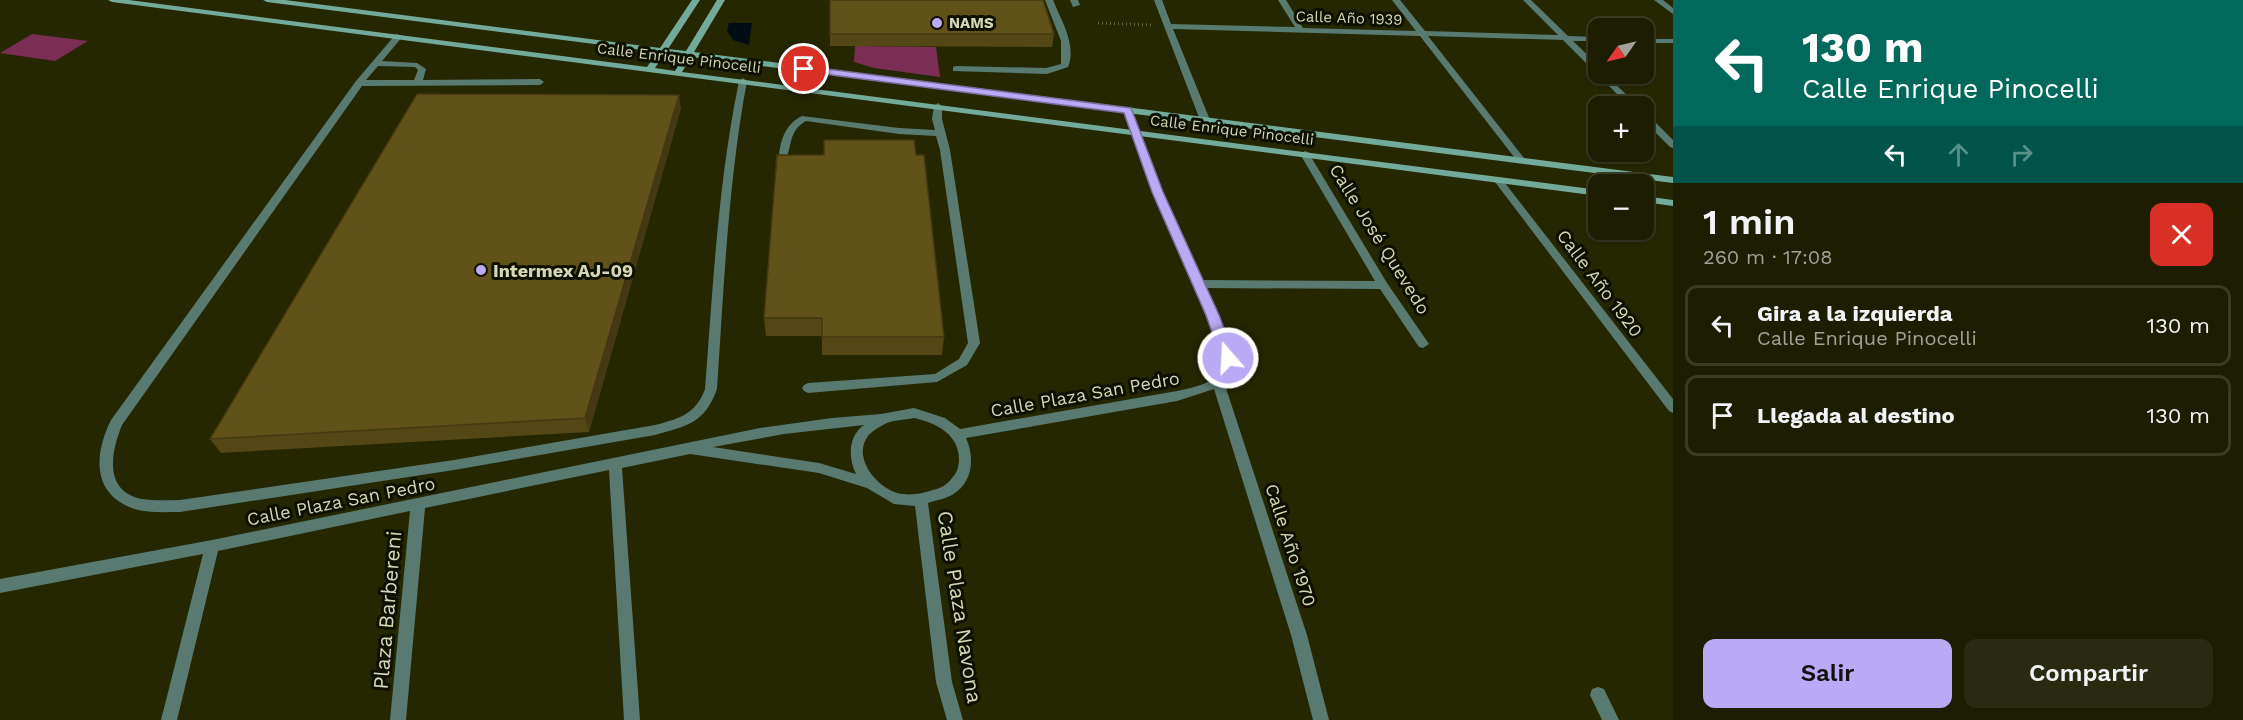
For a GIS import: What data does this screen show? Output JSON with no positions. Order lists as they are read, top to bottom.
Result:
{
  "streets": {
    "main road": ["Calle Enrique Pinocelli"],
    "street": [
      "Calle Año 1939",
      "Calle José Quevedo",
      "Calle Año 1920",
      "Calle Plaza San Pedro",
      "Calle Año 1970",
      "Calle Plaza Navona",
      "Plaza Barbereni"
    ]
  },
  "crossings": [
    ["Calle Enrique Pinocelli", "Calle José Quevedo"],
    ["Calle Enrique Pinocelli", "Calle Año 1920"],
    ["Calle Plaza San Pedro", "Calle Año 1970"],
    ["Calle Plaza San Pedro", "Calle Plaza Navona"],
    ["Calle Plaza San Pedro", "Plaza Barbereni"]
  ],
  "places": ["NAMS", "Intermex AJ-09"],
  "north": "bottom left",
  "page": {
    "turn": ["130 m", "Calle Enrique Pinocelli"],
    "map_buttons": ["+", "−"],
    "heading": ["1 min", "260 m · 17:08"],
    "list": [
      {
        "name": "Gira a la izquierda",
        "note": "Calle Enrique Pinocelli",
        "value": "130 m"
      },
      {
        "name": "Llegada al destino",
        "value": "130 m"
      }
    ],
    "buttons": ["Salir", "Compartir"]
  }
}
